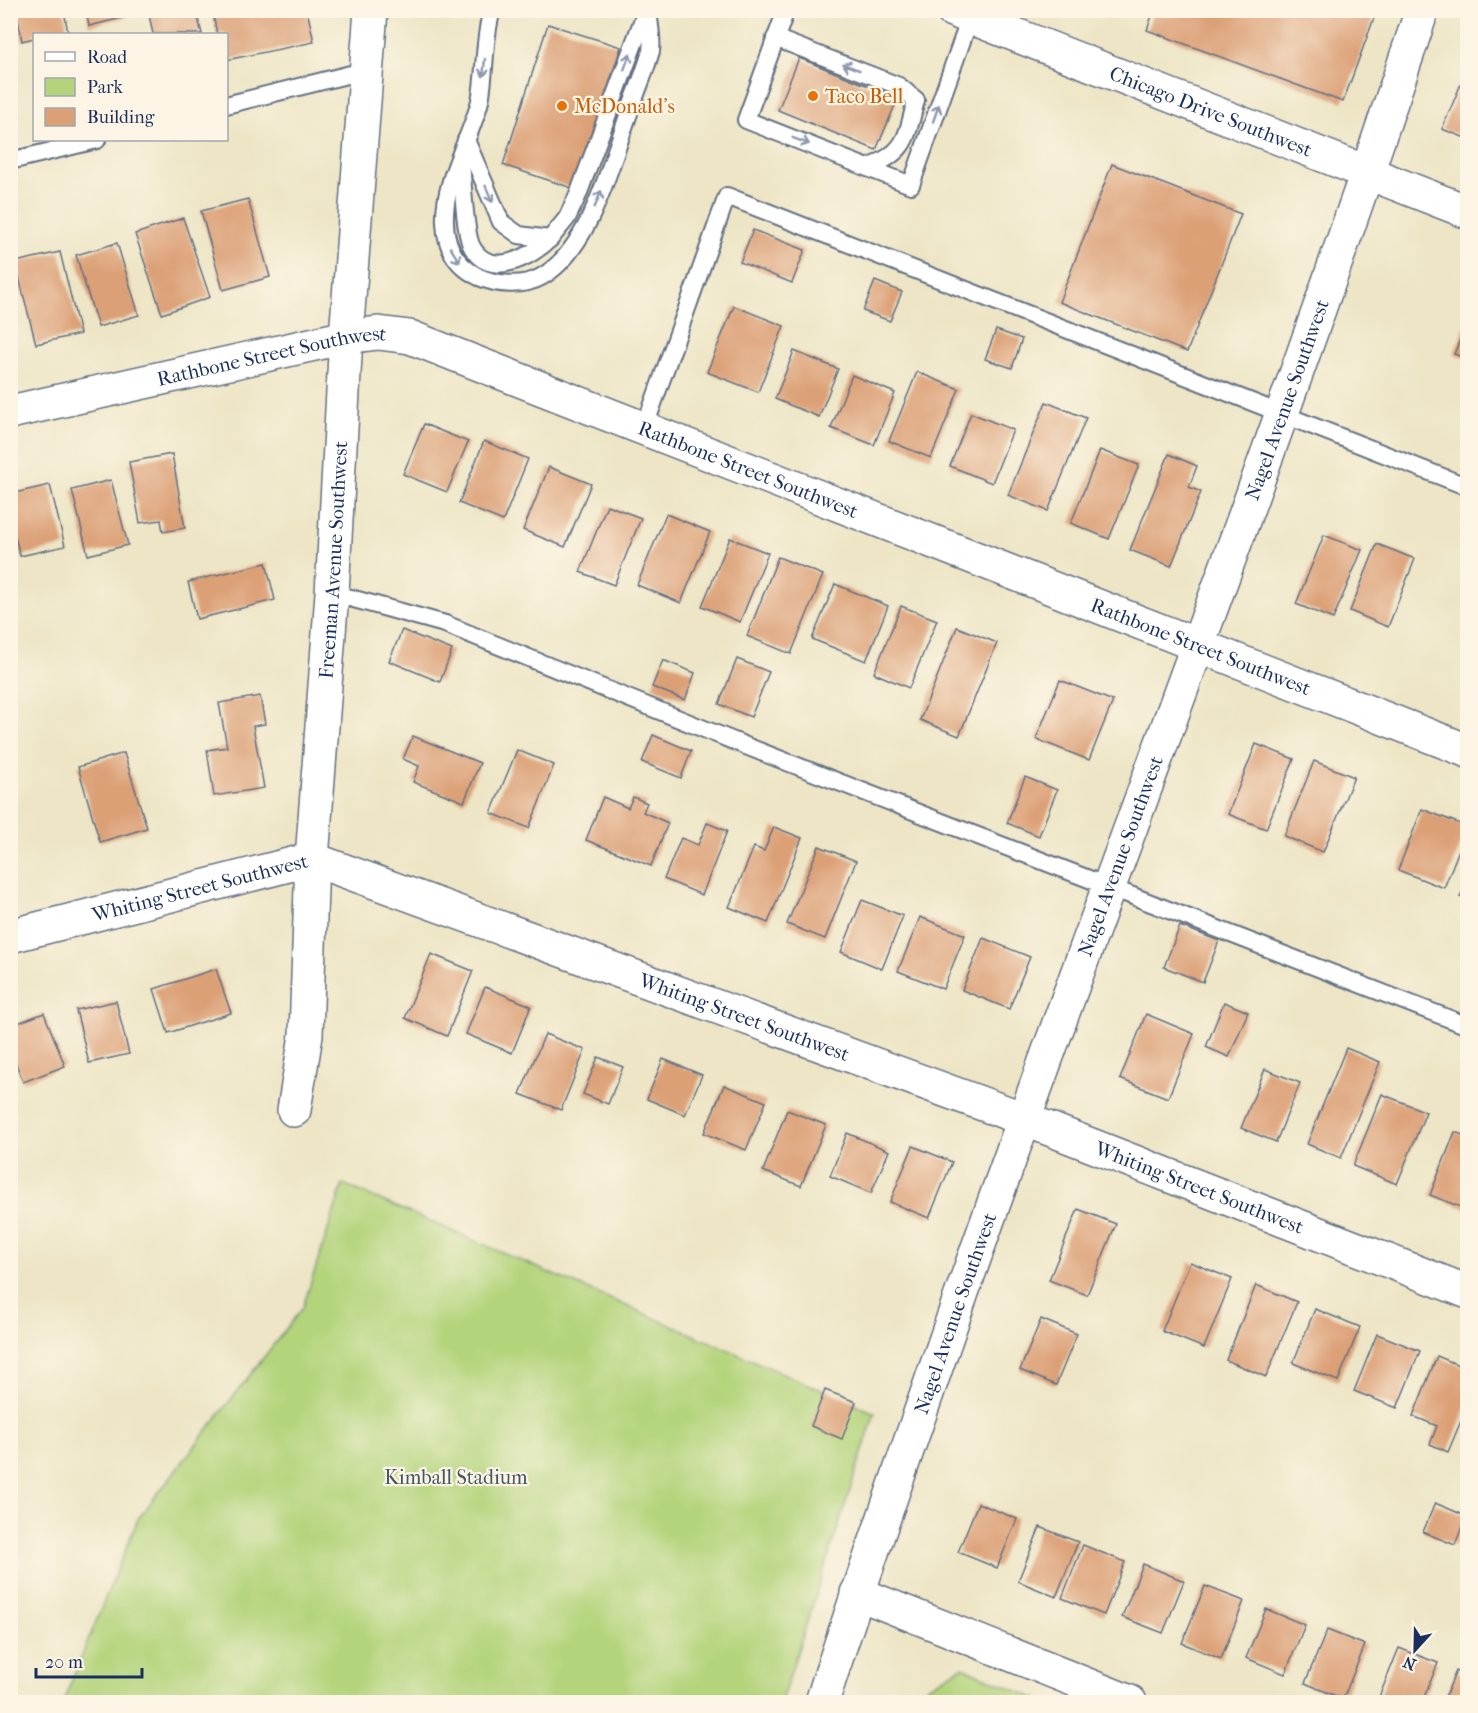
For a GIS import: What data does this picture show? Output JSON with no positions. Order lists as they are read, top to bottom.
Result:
{
  "streets": {
    "street": [
      "Chicago Drive Southwest",
      "Rathbone Street Southwest",
      "Nagel Avenue Southwest",
      "Freeman Avenue Southwest",
      "Whiting Street Southwest"
    ]
  },
  "crossings": [
    ["Chicago Drive Southwest", "Nagel Avenue Southwest"],
    ["Rathbone Street Southwest", "Nagel Avenue Southwest"],
    ["Rathbone Street Southwest", "Freeman Avenue Southwest"],
    ["Nagel Avenue Southwest", "Whiting Street Southwest"],
    ["Freeman Avenue Southwest", "Whiting Street Southwest"]
  ],
  "parks": ["Kimball Stadium"],
  "places": ["Taco Bell", "McDonald's"],
  "legend": ["Road", "Park", "Building"],
  "scale_bar": "20 m",
  "north": "bottom"
}
